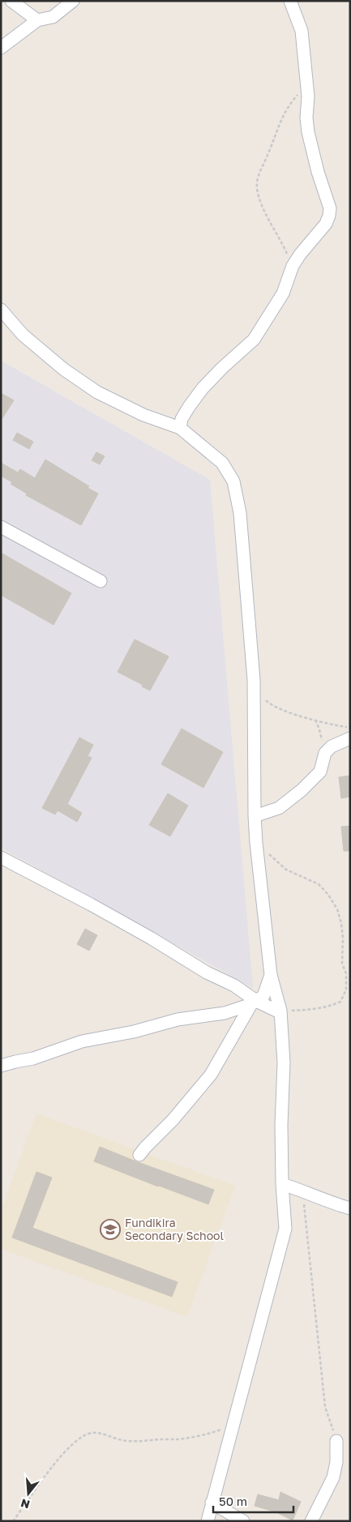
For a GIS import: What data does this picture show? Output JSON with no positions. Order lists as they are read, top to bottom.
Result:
{
  "places": {
    "school or university": ["Fundikira Secondary School"]
  },
  "scale_bar": "50 m",
  "north": "bottom"
}
